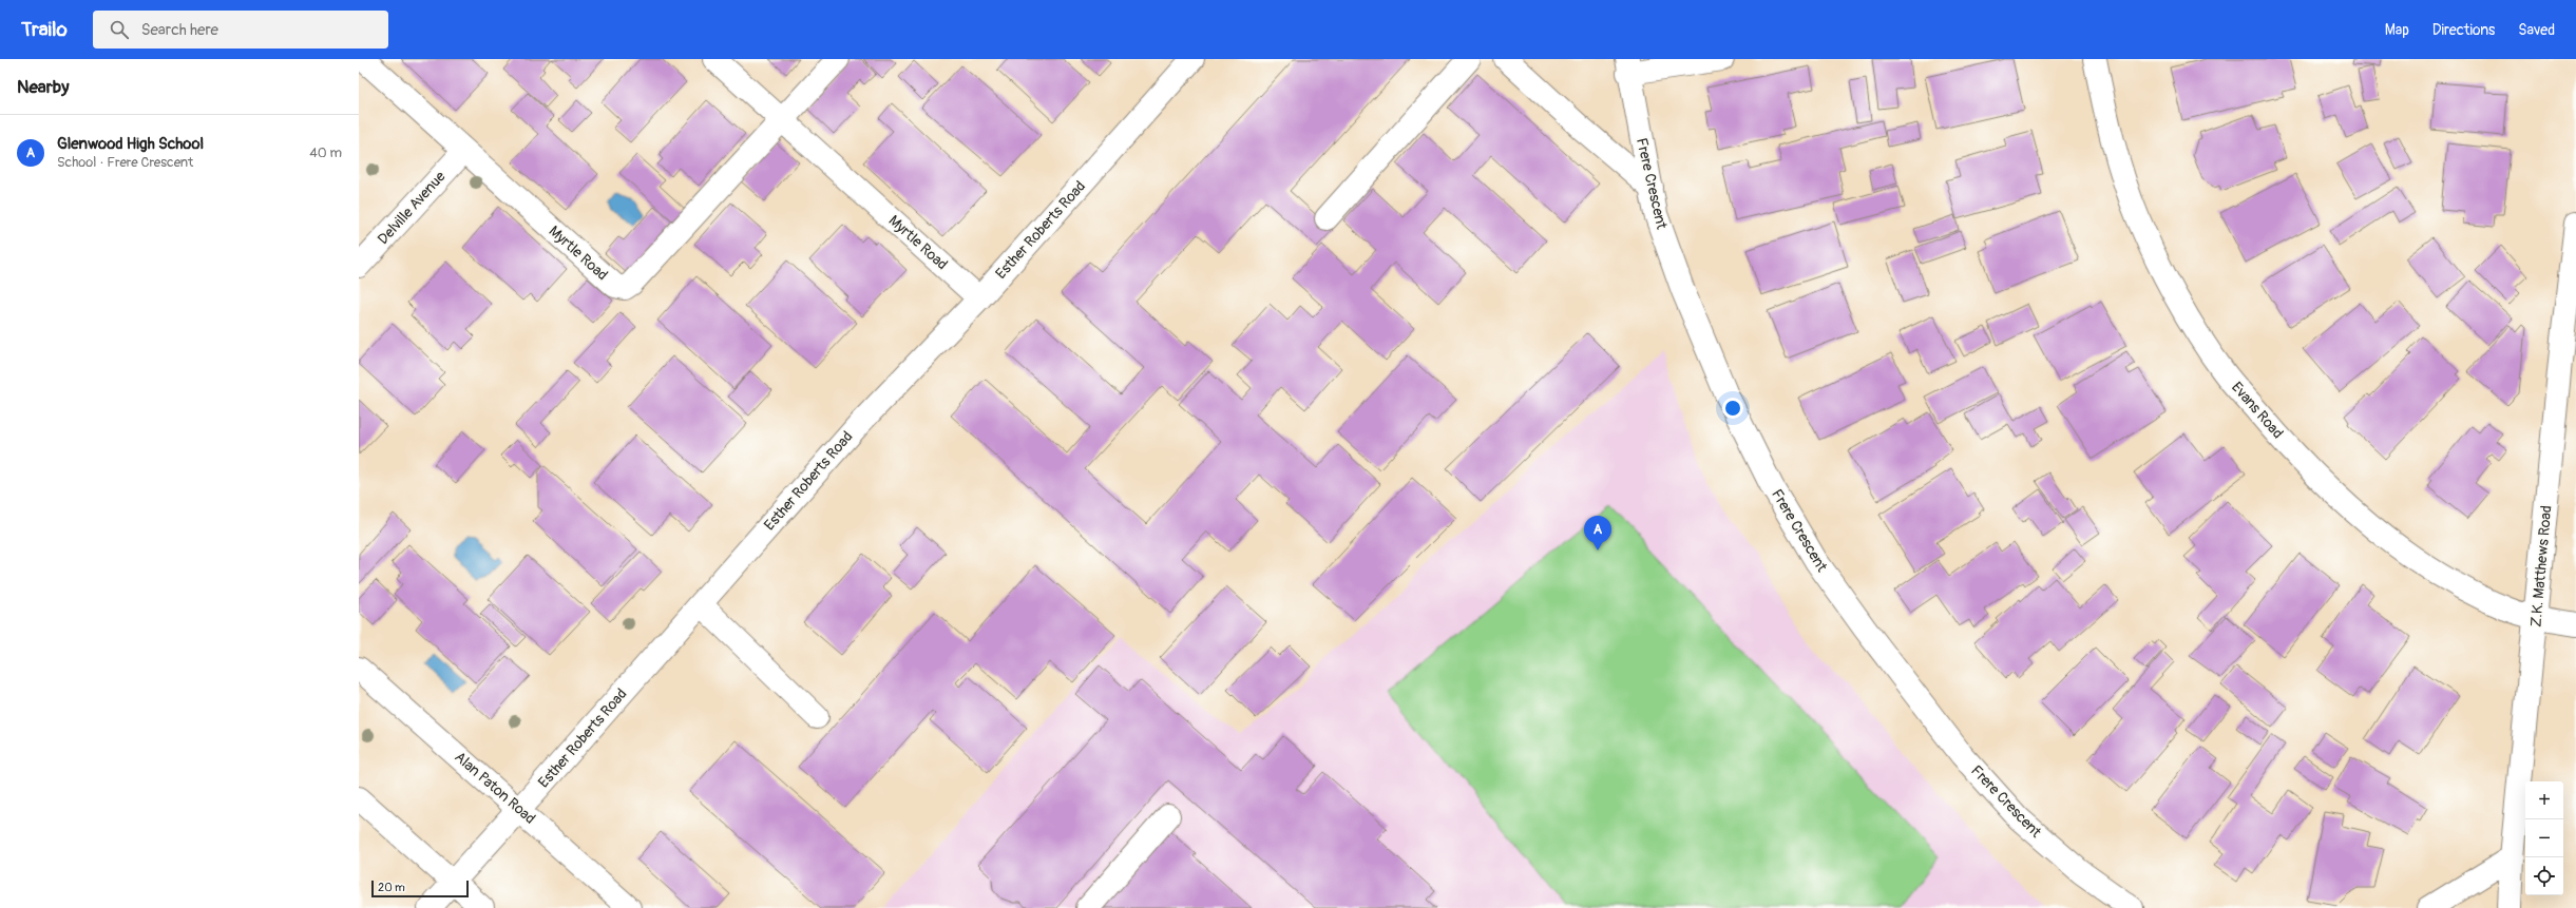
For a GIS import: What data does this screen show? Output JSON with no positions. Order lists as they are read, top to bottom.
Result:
{
  "streets": {
    "street": [
      "Frere Crescent",
      "Delville Avenue",
      "Esther Roberts Road",
      "Myrtle Road",
      "Evans Road",
      "Z.K. Matthews Road",
      "Alan Paton Road"
    ]
  },
  "crossings": [
    ["Delville Avenue", "Myrtle Road"],
    ["Esther Roberts Road", "Myrtle Road"],
    ["Esther Roberts Road", "Alan Paton Road"],
    ["Evans Road", "Z.K. Matthews Road"]
  ],
  "scale_bar": "20 m",
  "page": {
    "header": "Trailo",
    "search": "Search here",
    "nav": ["Map", "Directions", "Saved"],
    "heading": "Nearby",
    "list": [
      {
        "mark": "A",
        "name": "Glenwood High School",
        "note": "School · Frere Crescent",
        "value": "40 m"
      }
    ],
    "pins": "A",
    "map_buttons": ["+", "−"],
    "scale": "20 m"
  }
}
